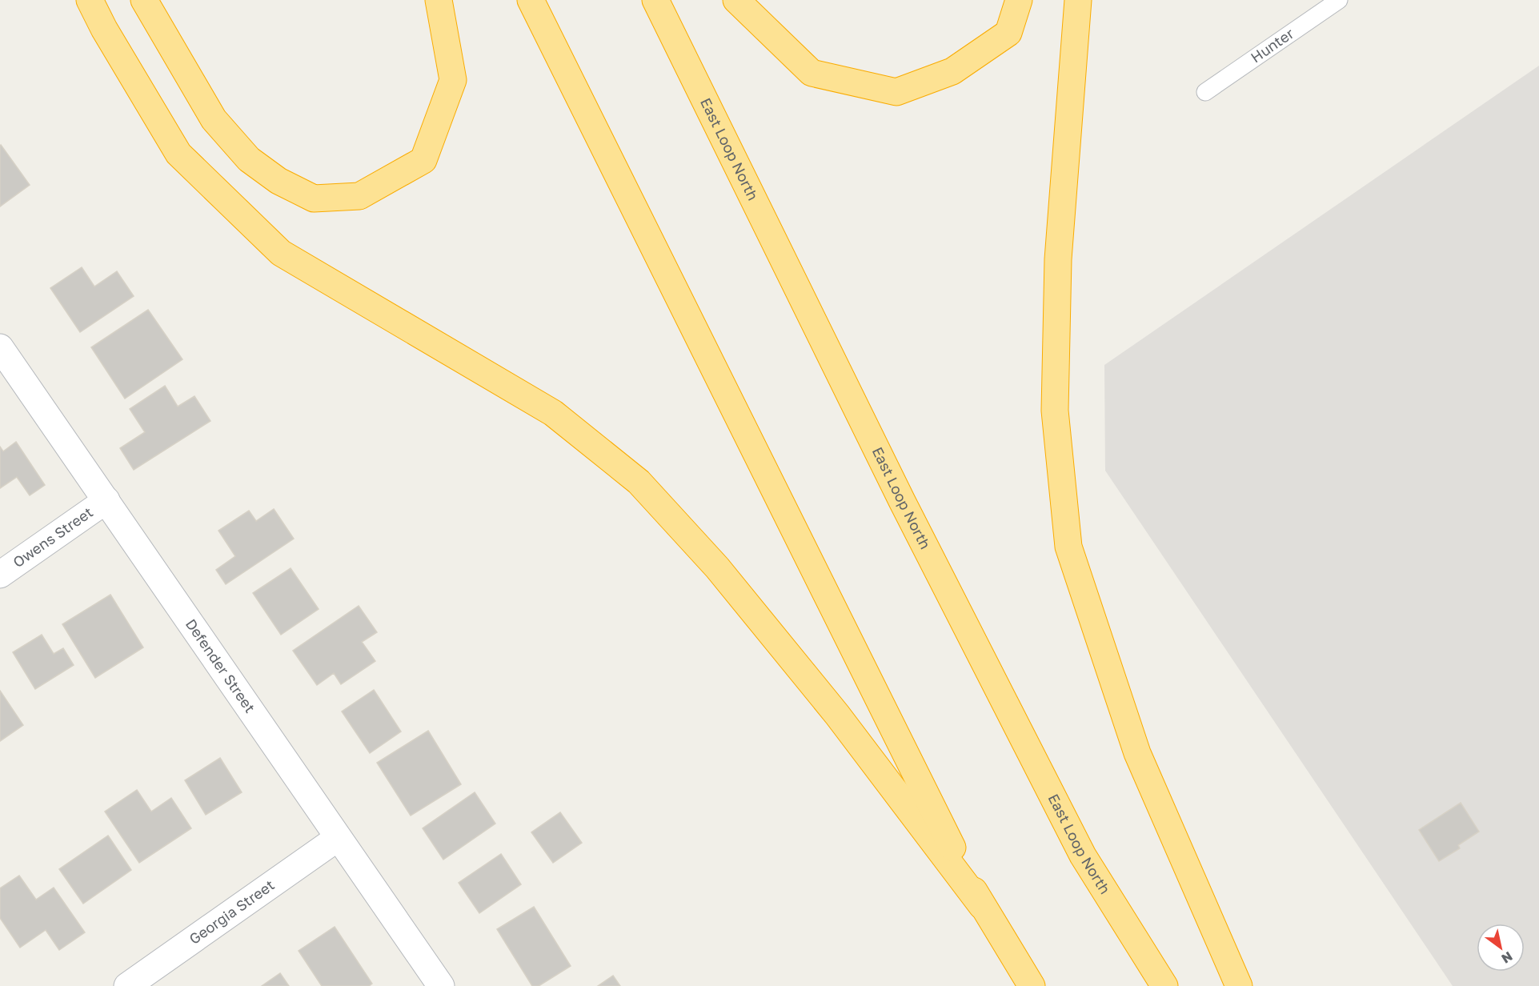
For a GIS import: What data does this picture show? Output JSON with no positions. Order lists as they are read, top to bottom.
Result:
{
  "streets": {
    "highway": ["East Loop North"],
    "street": ["Owens Street", "Defender Street", "Georgia Street"],
    "lane": ["Hunter"]
  },
  "crossings": [
    ["Owens Street", "Defender Street"],
    ["Defender Street", "Georgia Street"]
  ],
  "north": "bottom right"
}
